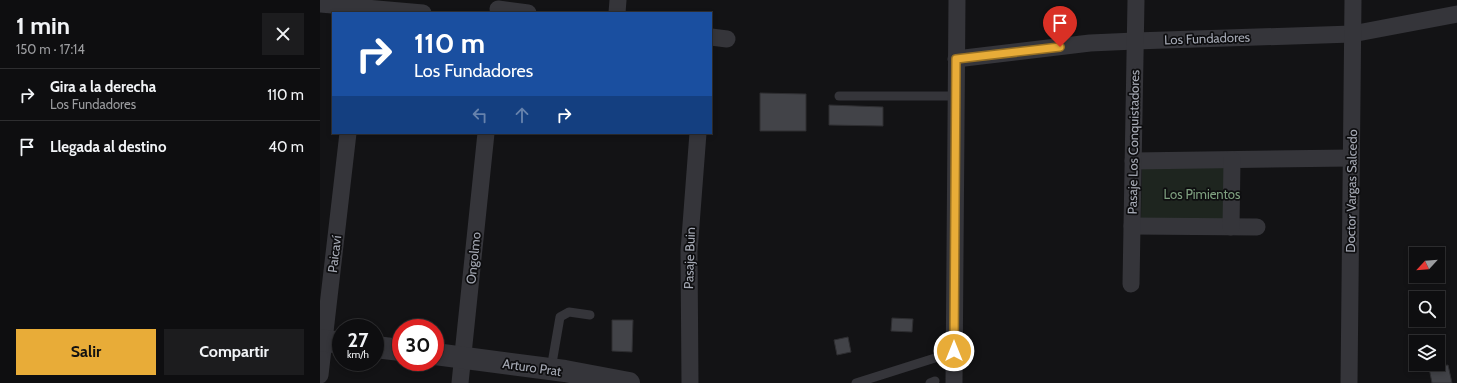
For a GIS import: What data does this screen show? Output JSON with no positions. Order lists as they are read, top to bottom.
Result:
{
  "streets": {
    "street": [
      "Los Fundadores",
      "Pasaje Los Conquistadores",
      "Doctor Vargas Salcedo",
      "Paicaví",
      "Ongolmo",
      "Pasaje Buin",
      "Arturo Prat"
    ]
  },
  "crossings": [
    ["Los Fundadores", "Pasaje Los Conquistadores"],
    ["Los Fundadores", "Doctor Vargas Salcedo"],
    ["Ongolmo", "Arturo Prat"]
  ],
  "parks": ["Los Pimientos"],
  "north": "bottom left",
  "page": {
    "heading": ["1 min", "150 m · 17:14"],
    "turn": ["110 m", "Los Fundadores"],
    "list": [
      {
        "name": "Gira a la derecha",
        "note": "Los Fundadores",
        "value": "110 m"
      },
      {
        "name": "Llegada al destino",
        "value": "40 m"
      }
    ],
    "speed": "27 km/h",
    "limit": "30",
    "buttons": ["Salir", "Compartir"]
  }
}
